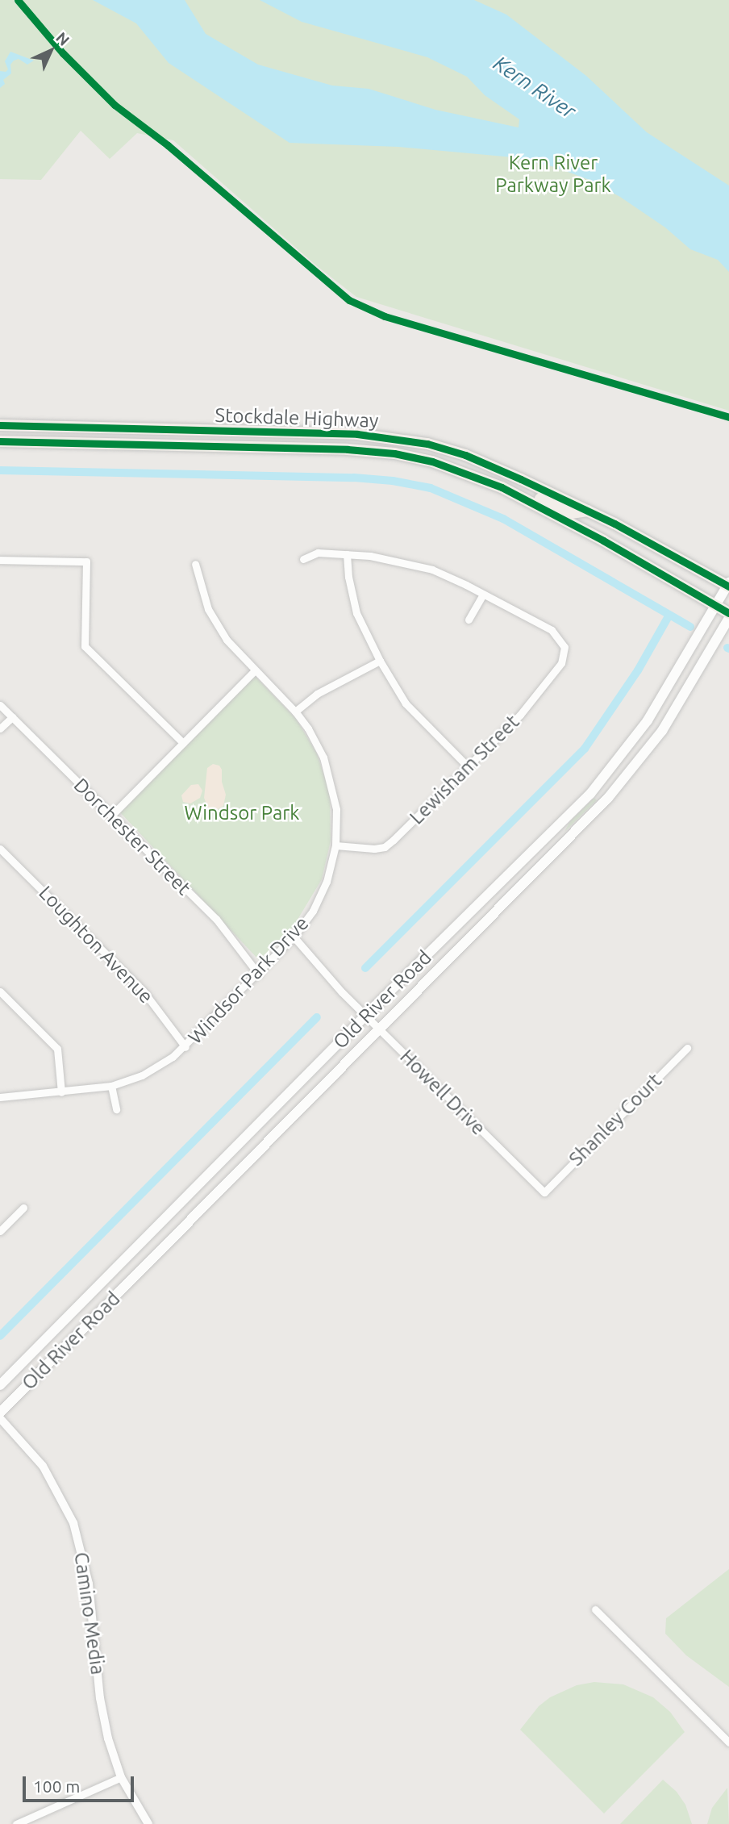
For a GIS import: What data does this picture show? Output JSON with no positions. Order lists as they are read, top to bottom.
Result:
{
  "streets": {
    "main road": ["Stockdale Highway", "Old River Road"],
    "street": [
      "Lewisham Street",
      "Dorchester Street",
      "Loughton Avenue",
      "Windsor Park Drive",
      "Howell Drive",
      "Shanley Court",
      "Camino Media"
    ]
  },
  "crossings": [
    ["Stockdale Highway", "Old River Road"],
    ["Lewisham Street", "Windsor Park Drive"],
    ["Dorchester Street", "Windsor Park Drive"],
    ["Loughton Avenue", "Windsor Park Drive"],
    ["Windsor Park Drive", "Howell Drive"],
    ["Old River Road", "Howell Drive"],
    ["Howell Drive", "Shanley Court"]
  ],
  "water": ["Kern River"],
  "parks": ["Kern River Parkway Park", "Windsor Park"],
  "scale_bar": "100 m",
  "north": "top right"
}
